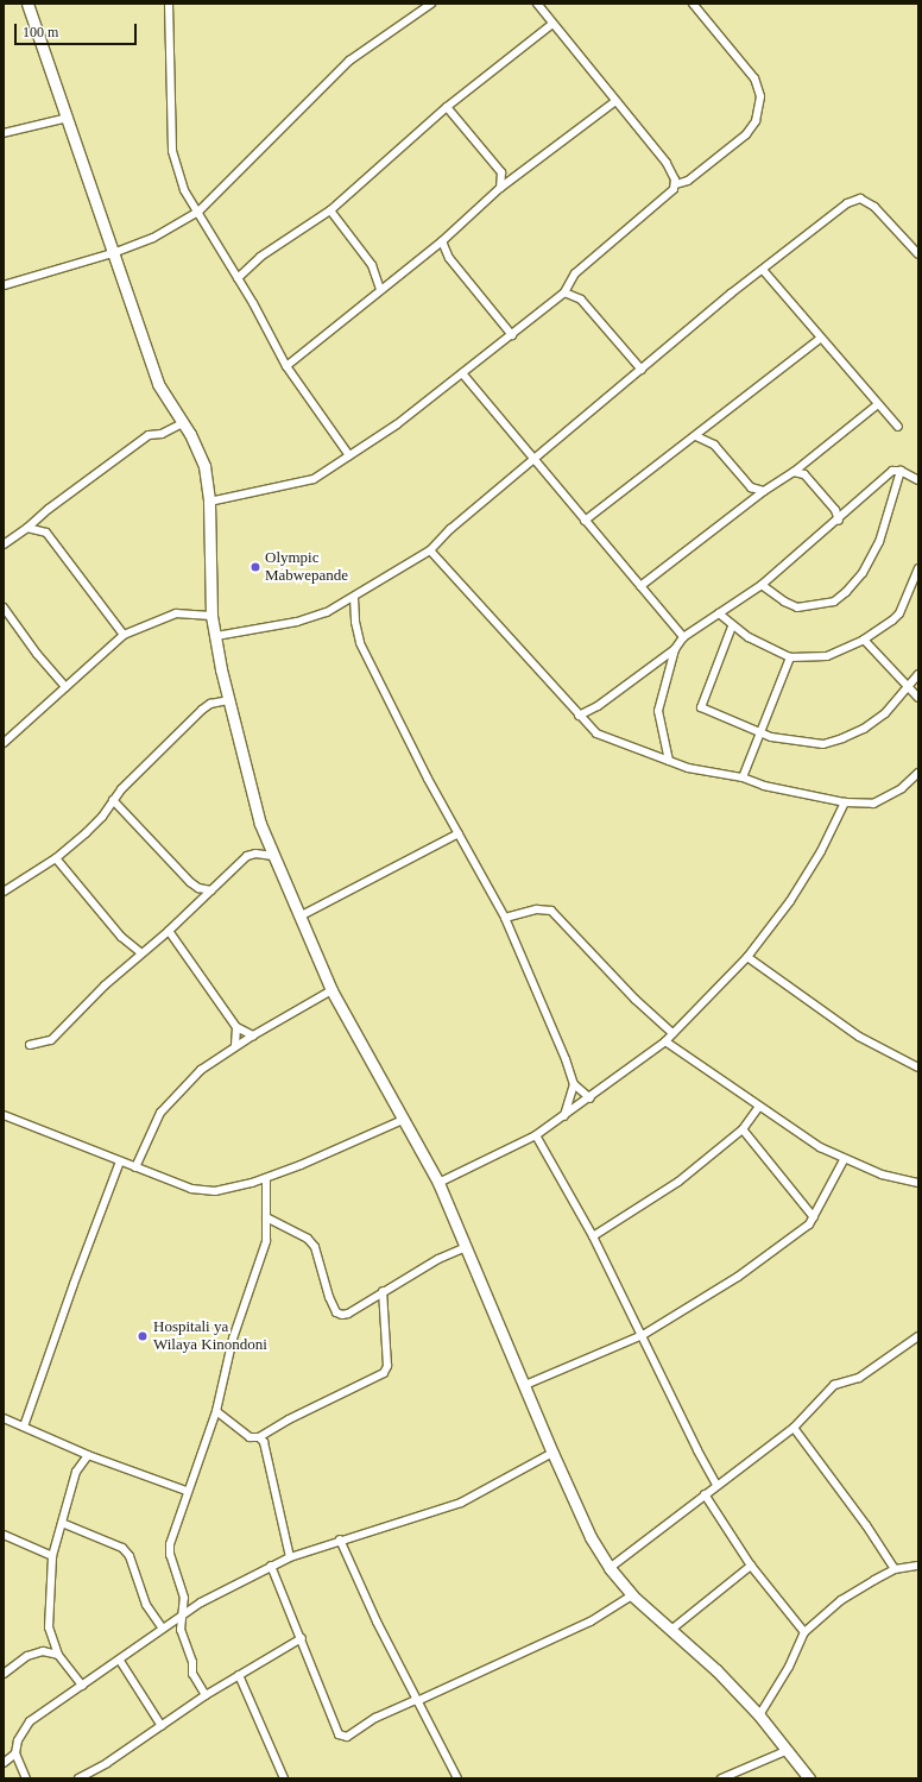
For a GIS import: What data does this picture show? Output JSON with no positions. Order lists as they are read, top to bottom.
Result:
{
  "places": ["Olympic Mabwepande", "Hospitali ya Wilaya Kinondoni"],
  "scale_bar": "100 m"
}
